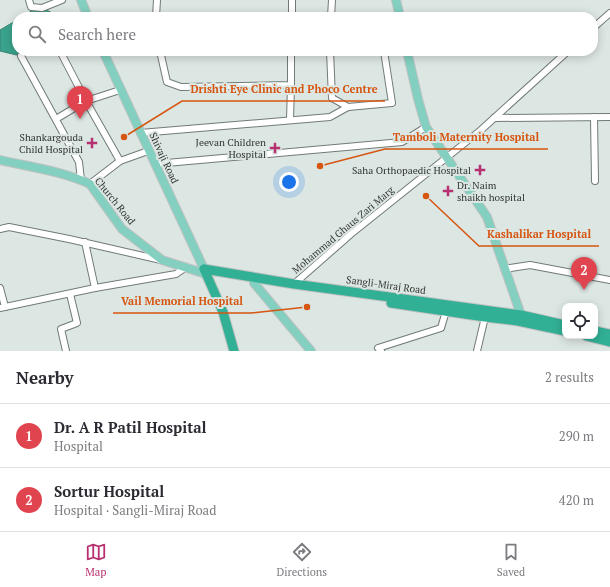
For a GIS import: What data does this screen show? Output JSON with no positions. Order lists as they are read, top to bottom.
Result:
{
  "streets": {
    "highway": ["Sangli-Miraj Road"],
    "main road": ["Shivaji Road", "Church Road"],
    "street": ["Mohammad Ghaus Zari Marg"]
  },
  "crossings": [
    ["Shivaji Road", "Church Road"],
    ["Shivaji Road", "Sangli-Miraj Road"],
    ["Church Road", "Sangli-Miraj Road"],
    ["Mohammad Ghaus Zari Marg", "Sangli-Miraj Road"]
  ],
  "places": {
    "other": [
      "Drishti Eye Clinic and Phoco Centre",
      "Tamboli Maternity Hospital",
      "Kashalikar Hospital",
      "Vail Memorial Hospital"
    ],
    "health": [
      "Shankargouda Child Hospital",
      "Jeevan Children Hospital",
      "Saha Orthopaedic Hospital",
      "Dr. Naim shaikh hospital"
    ]
  },
  "page": {
    "search": "Search here",
    "pins": ["1", "2"],
    "heading": ["Nearby", "2 results"],
    "list": [
      {
        "mark": "1",
        "name": "Dr. A R Patil Hospital",
        "note": "Hospital",
        "value": "290 m"
      },
      {
        "mark": "2",
        "name": "Sortur Hospital",
        "note": "Hospital · Sangli-Miraj Road",
        "value": "420 m"
      }
    ],
    "nav": ["Map", "Directions", "Saved"]
  }
}
